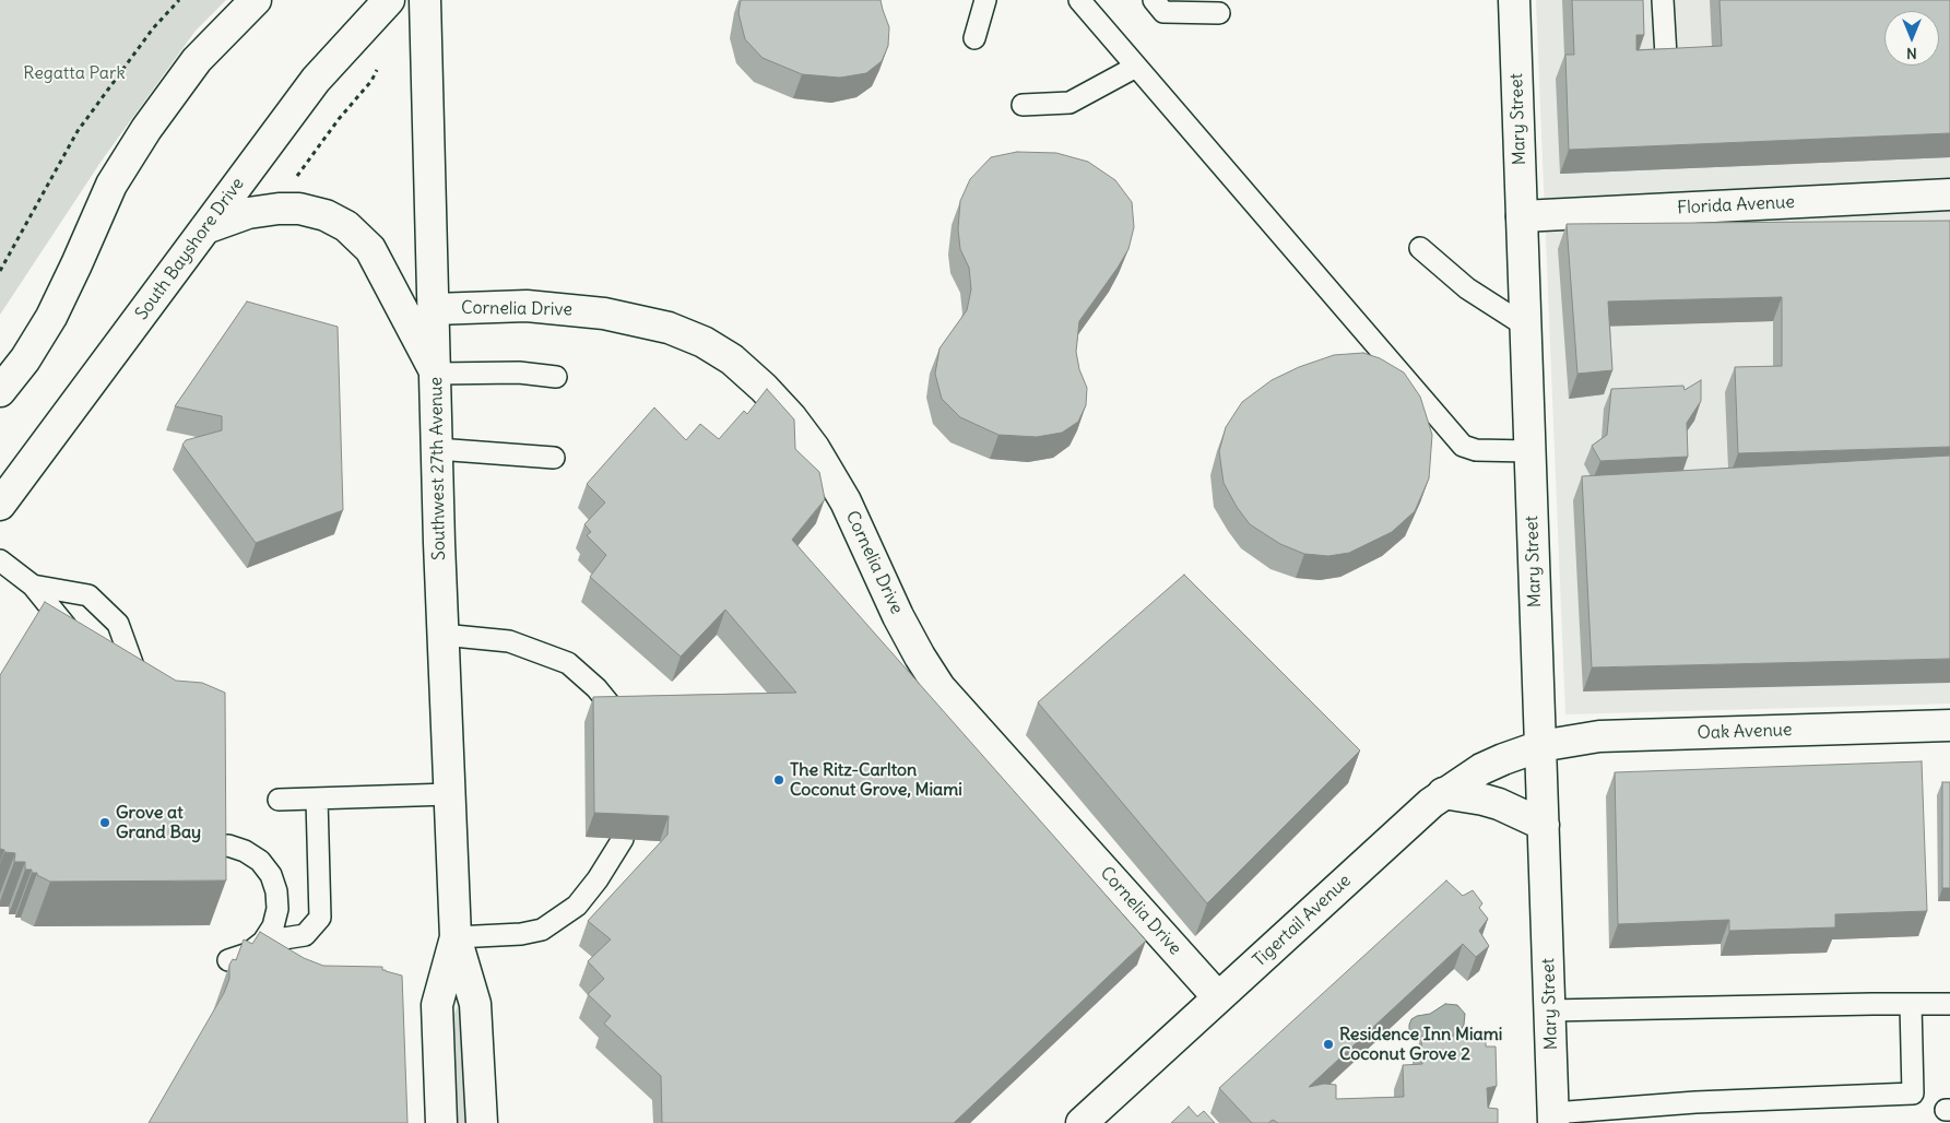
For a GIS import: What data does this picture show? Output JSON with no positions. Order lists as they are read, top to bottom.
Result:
{
  "streets": {
    "street": [
      "Mary Street",
      "Florida Avenue",
      "South Bayshore Drive",
      "Cornelia Drive",
      "Southwest 27th Avenue",
      "Oak Avenue",
      "Tigertail Avenue"
    ]
  },
  "crossings": [
    ["Mary Street", "Florida Avenue"],
    ["Mary Street", "Oak Avenue"],
    ["Mary Street", "Tigertail Avenue"],
    ["Cornelia Drive", "Southwest 27th Avenue"],
    ["Cornelia Drive", "Tigertail Avenue"],
    ["Oak Avenue", "Tigertail Avenue"]
  ],
  "parks": ["Regatta Park"],
  "places": ["The Ritz-Carlton Coconut Grove, Miami", "Grove at Grand Bay", "Residence Inn Miami Coconut Grove 2"],
  "north": "bottom"
}
